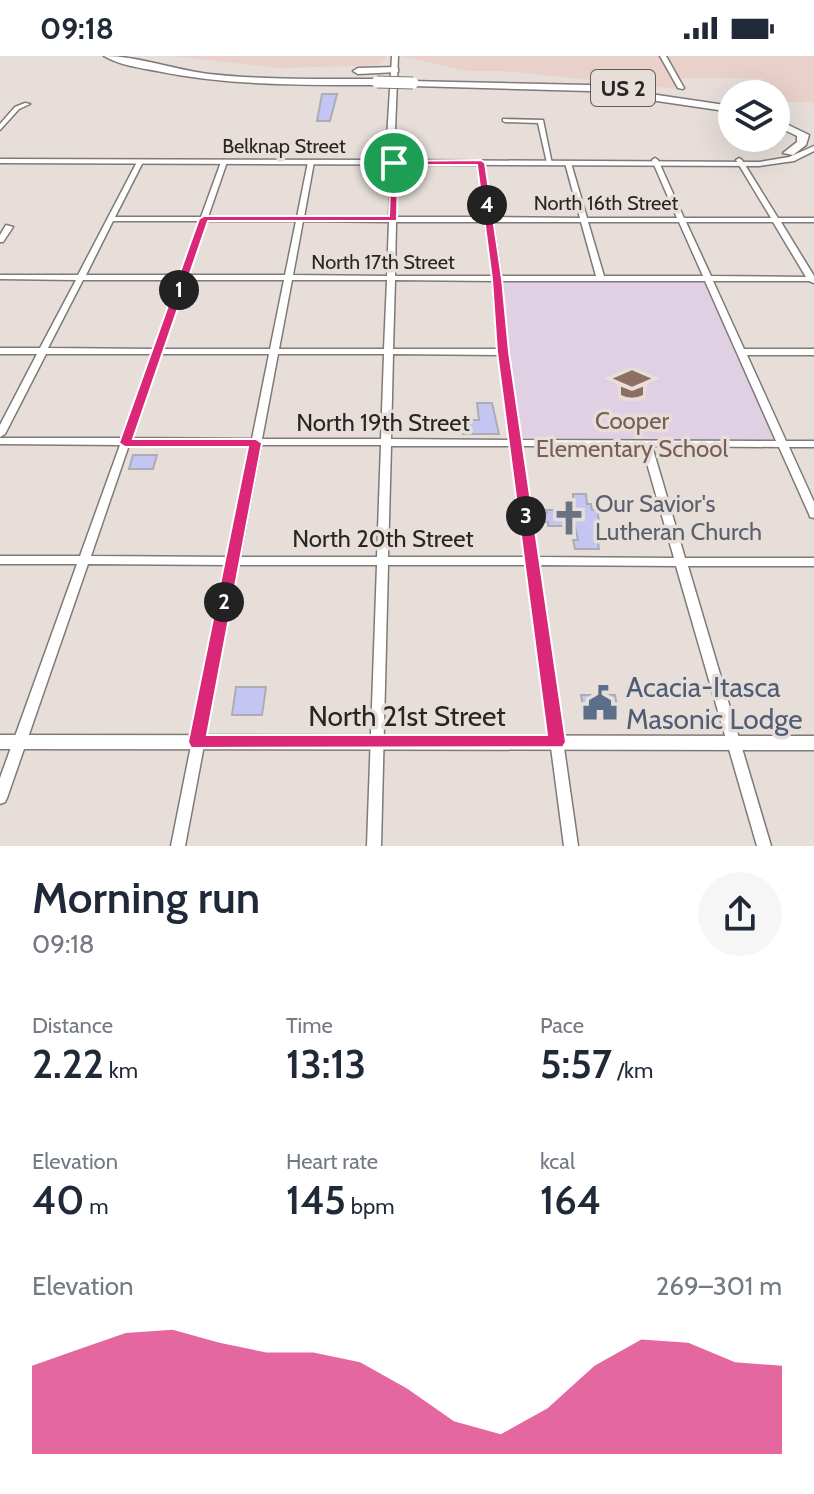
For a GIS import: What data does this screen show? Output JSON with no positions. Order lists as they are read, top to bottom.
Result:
{
  "streets": {
    "highway": ["US 2"],
    "street": [
      "Belknap Street",
      "North 16th Street",
      "North 17th Street",
      "North 19th Street",
      "North 20th Street",
      "North 21st Street"
    ]
  },
  "places": {
    "school or university": ["Cooper Elementary School"],
    "church": ["Our Savior's Lutheran Church"],
    "public building": ["Acacia-Itasca Masonic Lodge"]
  },
  "page": {
    "status": "09:18",
    "pins": [
      "4",
      "1",
      "3",
      "2"
    ],
    "heading": ["Morning run", "09:18"],
    "stats": [
      ["Distance", "2.22 km"],
      ["Time", "13:13"],
      ["Pace", "5:57 /km"],
      ["Elevation", "40 m"],
      ["Heart rate", "145 bpm"],
      ["kcal", "164"]
    ],
    "chart": ["Elevation", "269–301 m"]
  }
}
